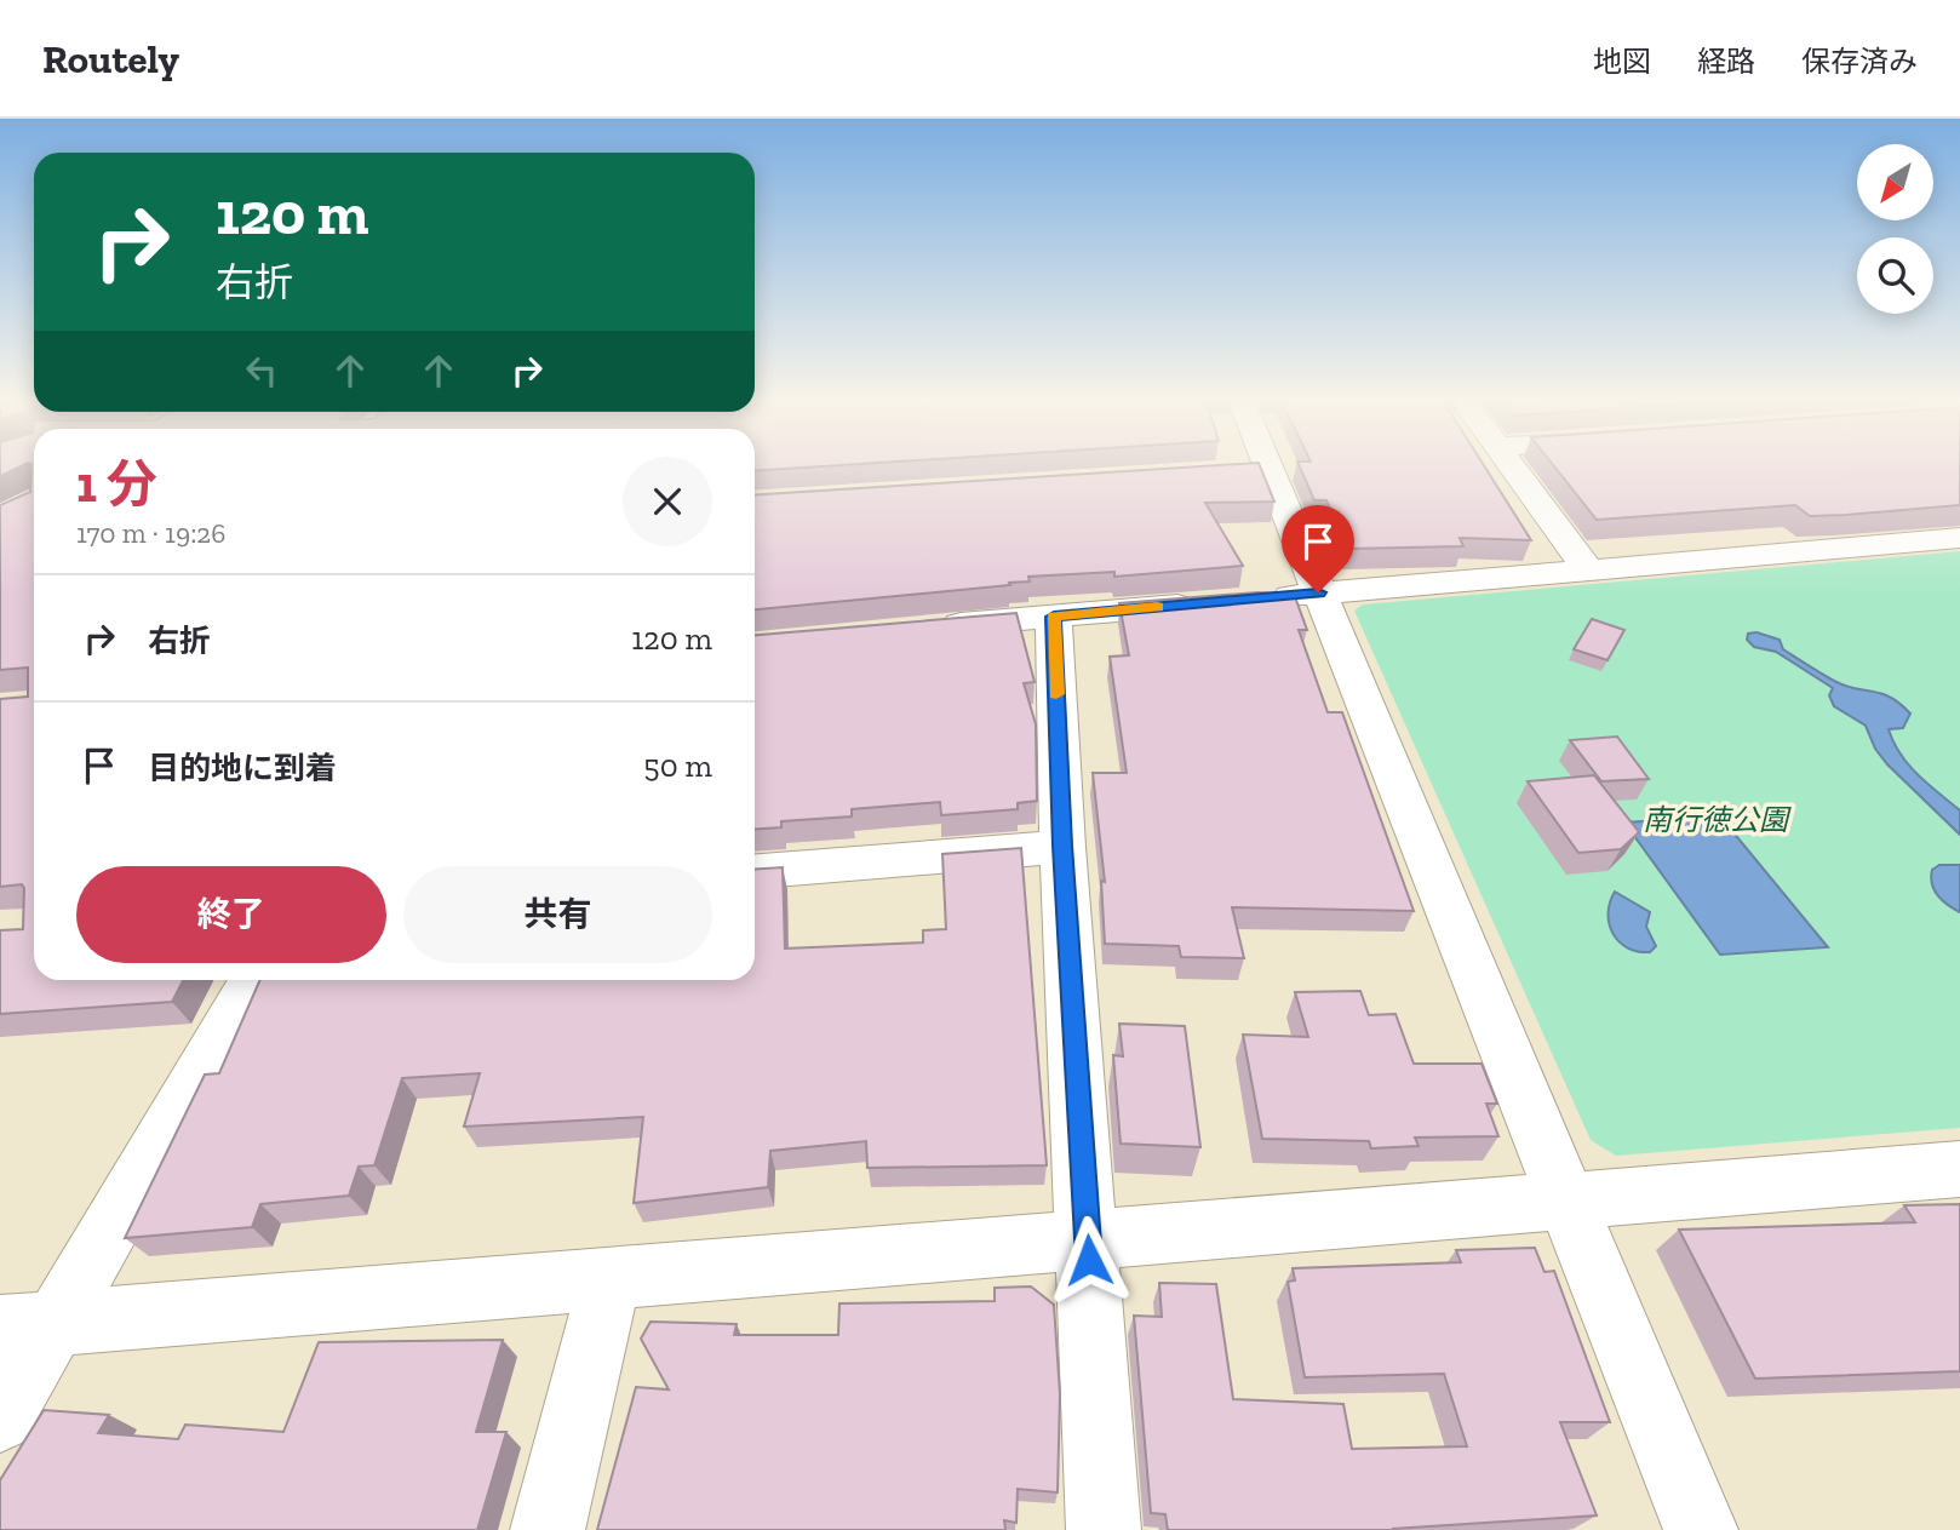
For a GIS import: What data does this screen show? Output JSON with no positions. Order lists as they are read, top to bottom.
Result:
{
  "parks": ["南行徳公園"],
  "north": "bottom left",
  "page": {
    "header": "Routely",
    "nav": ["地図", "経路", "保存済み"],
    "turn": ["120 m", "右折"],
    "heading": ["1 分", "170 m · 19:26"],
    "list": [
      {
        "name": "右折",
        "value": "120 m"
      },
      {
        "name": "目的地に到着",
        "value": "50 m"
      }
    ],
    "buttons": ["終了", "共有"]
  }
}
